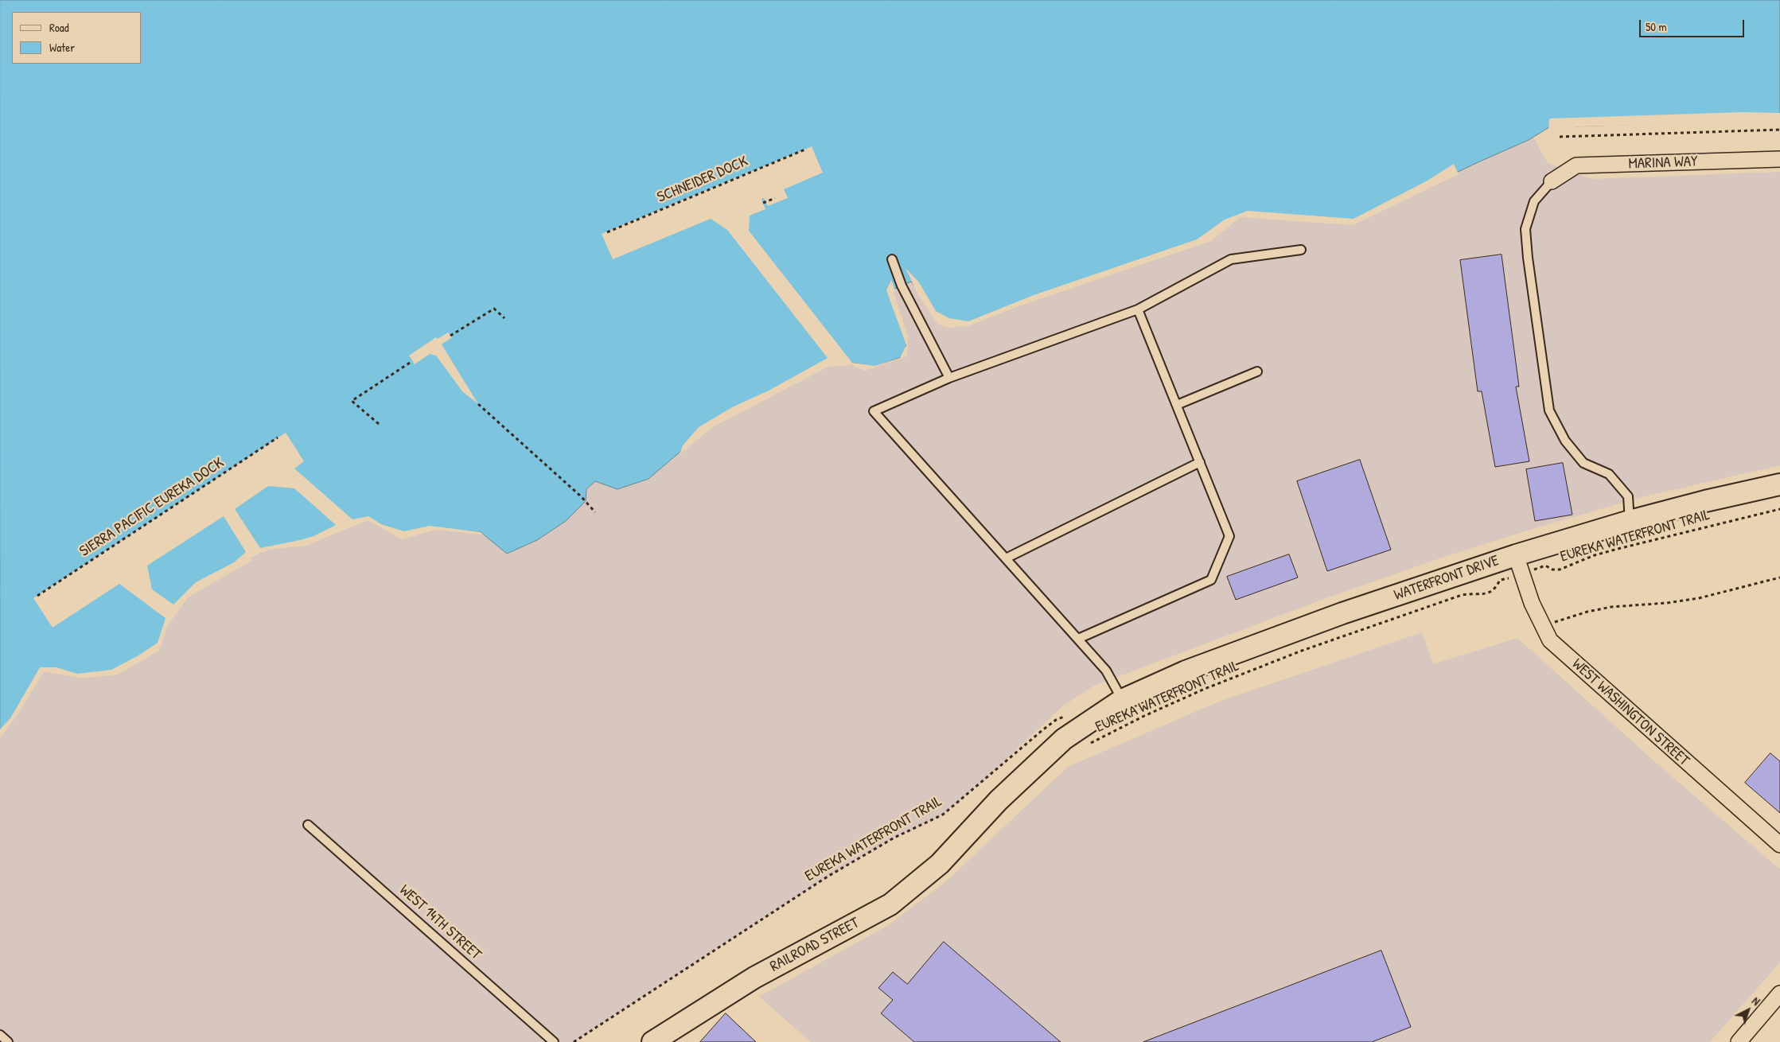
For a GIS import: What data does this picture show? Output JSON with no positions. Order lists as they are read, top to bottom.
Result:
{
  "streets": {
    "street": [
      "MARINA WAY",
      "WATERFRONT DRIVE",
      "WEST WASHINGTON STREET",
      "RAILROAD STREET"
    ],
    "lane": ["WEST 14TH STREET"],
    "path": ["SCHNEIDER DOCK", "SIERRA PACIFIC EUREKA DOCK", "EUREKA WATERFRONT TRAIL"]
  },
  "crossings": [
    ["EUREKA WATERFRONT TRAIL", "WATERFRONT DRIVE"],
    ["EUREKA WATERFRONT TRAIL", "WEST WASHINGTON STREET"],
    ["EUREKA WATERFRONT TRAIL", "RAILROAD STREET"],
    ["WATERFRONT DRIVE", "WEST WASHINGTON STREET"],
    ["WATERFRONT DRIVE", "RAILROAD STREET"]
  ],
  "legend": ["Road", "Water"],
  "scale_bar": "50 m",
  "north": "top right"
}
